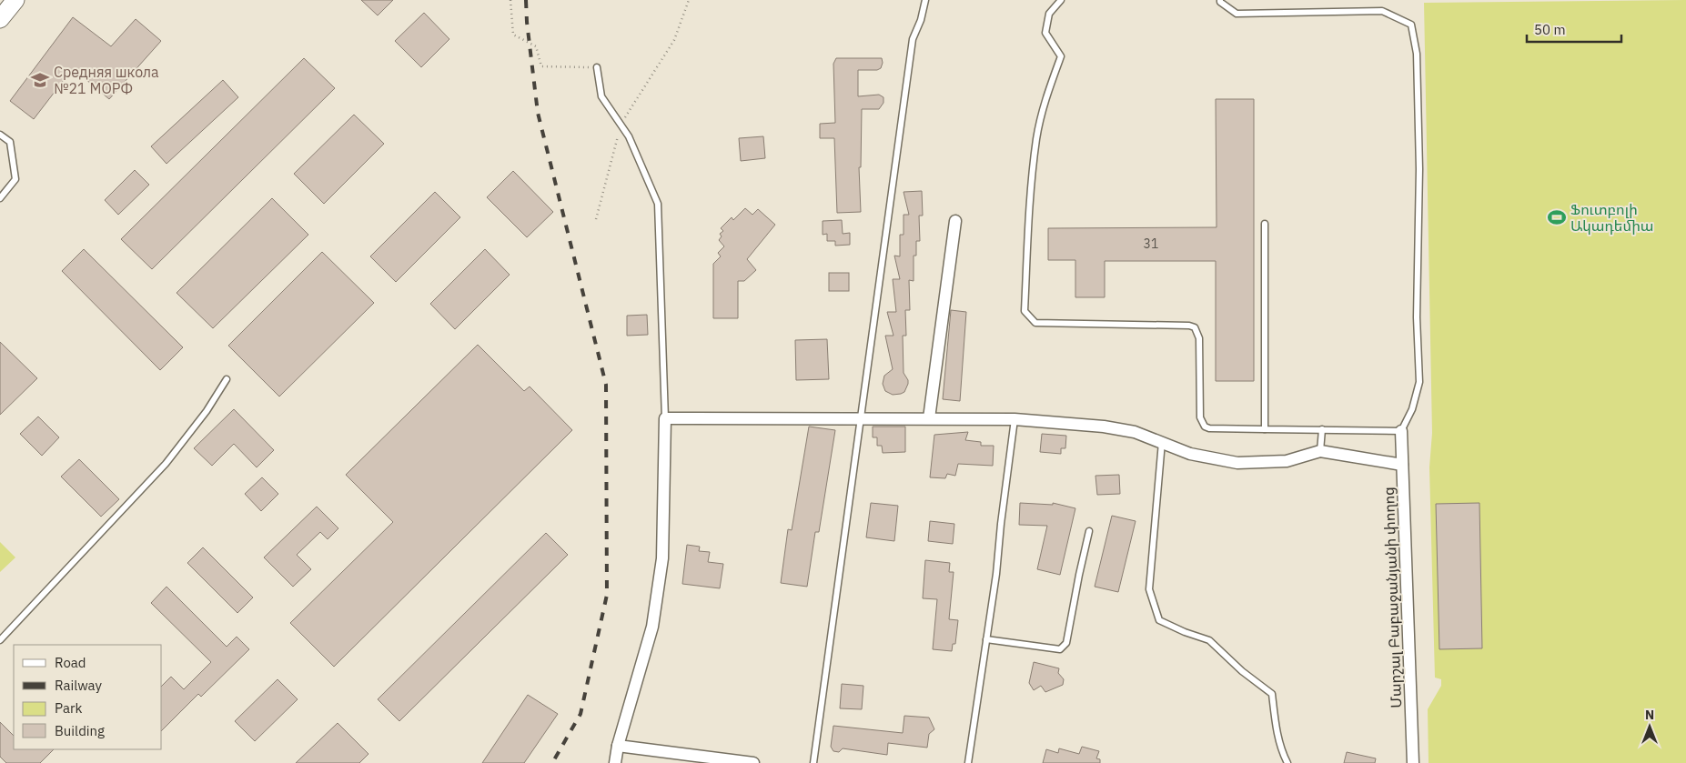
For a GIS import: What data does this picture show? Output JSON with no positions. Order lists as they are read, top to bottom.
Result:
{
  "streets": {
    "street": ["Մարշալ Բաբաջանյանի փողոց"]
  },
  "places": {
    "school or university": ["Средняя школа №21 МОРФ"],
    "sports": ["Ֆուտբոլի Ակադեմիա"]
  },
  "house_numbers": ["31"],
  "legend": [
    "Road",
    "Railway",
    "Park",
    "Building"
  ],
  "scale_bar": "50 m",
  "north": "top"
}
